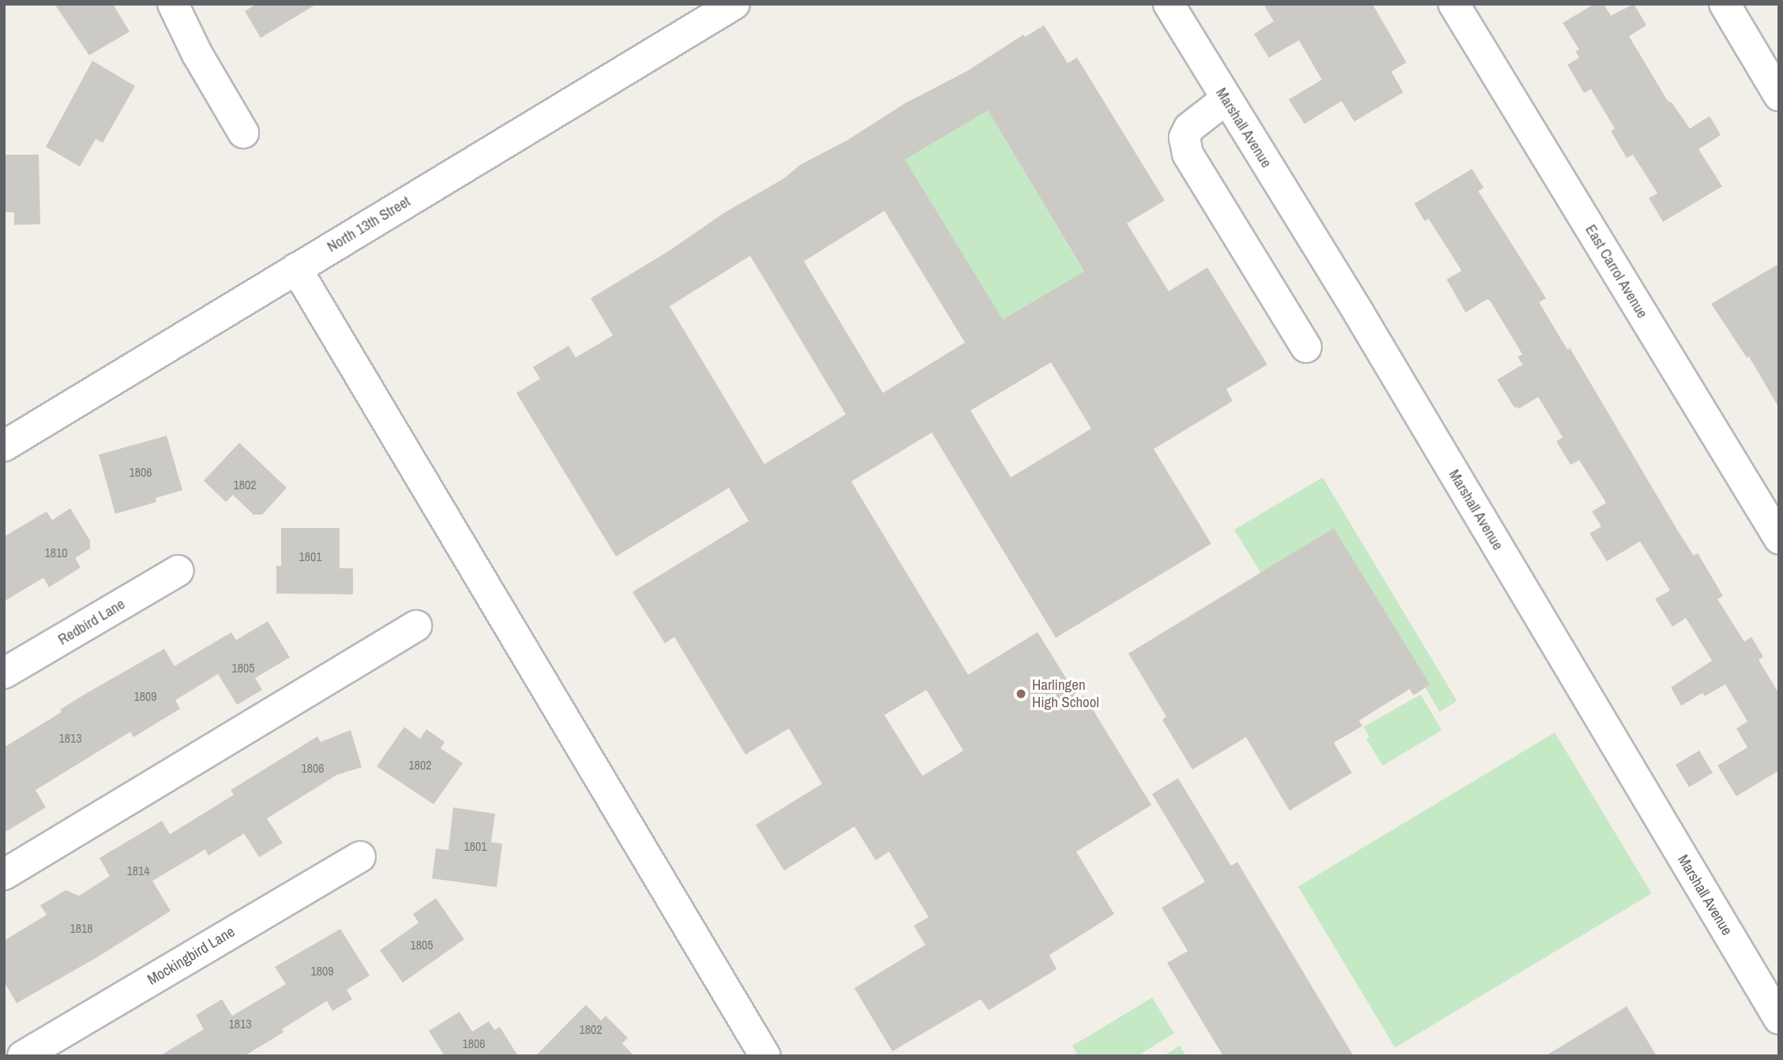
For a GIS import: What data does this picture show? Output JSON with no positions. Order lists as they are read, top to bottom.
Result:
{
  "streets": {
    "street": [
      "Marshall Avenue",
      "North 13th Street",
      "East Carrol Avenue",
      "Redbird Lane",
      "Mockingbird Lane"
    ]
  },
  "places": ["Harlingen High School"],
  "house_numbers": [
    "1806",
    "1802",
    "1810",
    "1801",
    "1805",
    "1809",
    "1813",
    "1802",
    "1806",
    "1801",
    "1814",
    "1818",
    "1805",
    "1809",
    "1813",
    "1802",
    "1806"
  ]
}
